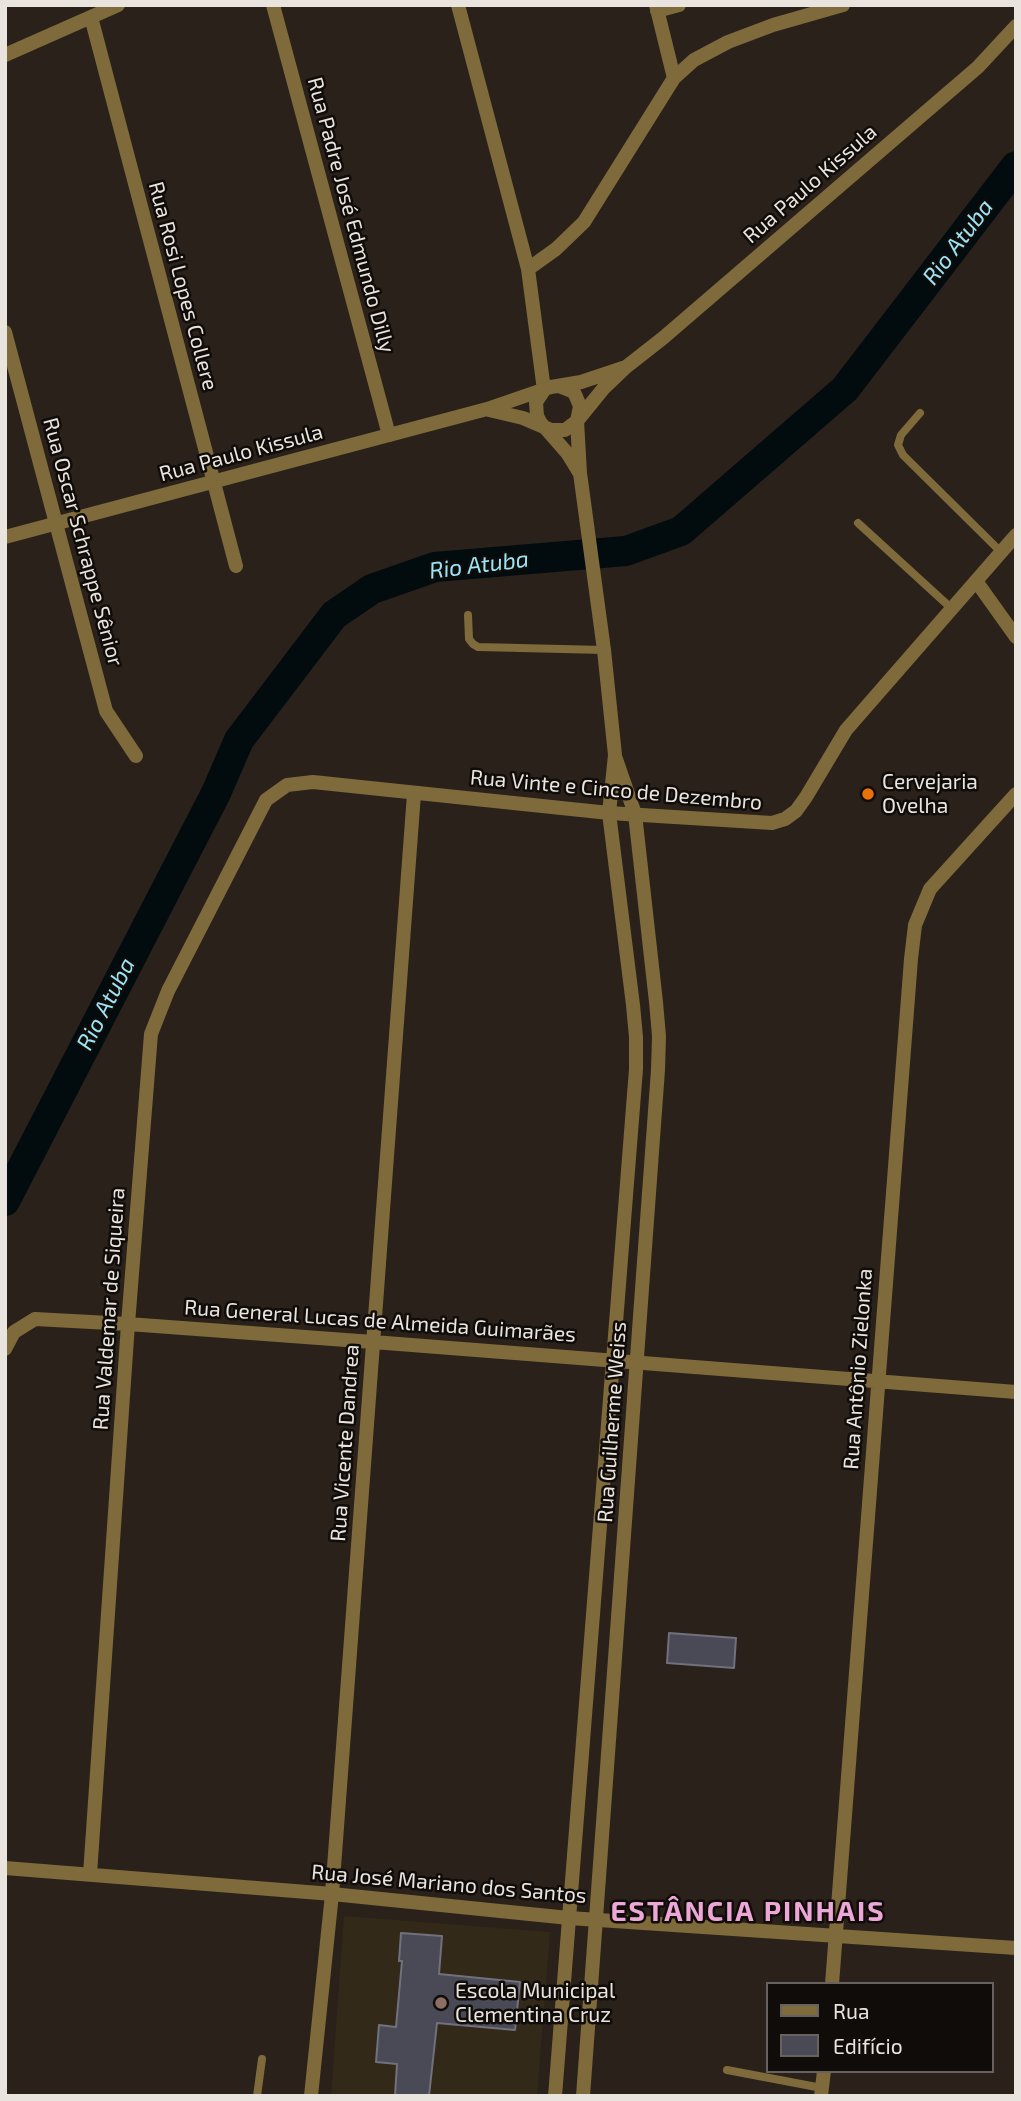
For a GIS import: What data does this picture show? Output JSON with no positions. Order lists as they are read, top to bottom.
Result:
{
  "streets": {
    "street": [
      "Rua Paulo Kissula",
      "Rua Padre José Edmundo Dilly",
      "Rua Rosi Lopes Collere",
      "Rua Oscar Schrappe Sênior",
      "Rua Vinte e Cinco de Dezembro",
      "Rua Valdemar de Siqueira",
      "Rua General Lucas de Almeida Guimarães",
      "Rua Antônio Zielonka",
      "Rua Guilherme Weiss",
      "Rua Vicente Dandrea",
      "Rua José Mariano dos Santos"
    ]
  },
  "crossings": [
    ["Rua Paulo Kissula", "Rua Padre José Edmundo Dilly"],
    ["Rua Paulo Kissula", "Rua Rosi Lopes Collere"],
    ["Rua Paulo Kissula", "Rua Oscar Schrappe Sênior"],
    ["Rua Paulo Kissula", "Rua Guilherme Weiss"],
    ["Rua Vinte e Cinco de Dezembro", "Rua Valdemar de Siqueira"],
    ["Rua Vinte e Cinco de Dezembro", "Rua Guilherme Weiss"],
    ["Rua Vinte e Cinco de Dezembro", "Rua Vicente Dandrea"],
    ["Rua Valdemar de Siqueira", "Rua General Lucas de Almeida Guimarães"],
    ["Rua Valdemar de Siqueira", "Rua José Mariano dos Santos"],
    ["Rua General Lucas de Almeida Guimarães", "Rua Antônio Zielonka"],
    ["Rua General Lucas de Almeida Guimarães", "Rua Guilherme Weiss"],
    ["Rua General Lucas de Almeida Guimarães", "Rua Vicente Dandrea"],
    ["Rua Antônio Zielonka", "Rua José Mariano dos Santos"],
    ["Rua Guilherme Weiss", "Rua José Mariano dos Santos"],
    ["Rua Vicente Dandrea", "Rua José Mariano dos Santos"]
  ],
  "districts": ["ESTÂNCIA PINHAIS"],
  "water": ["Rio Atuba"],
  "places": ["Cervejaria Ovelha", "Escola Municipal Clementina Cruz"],
  "legend": ["Rua", "Edifício"]
}
